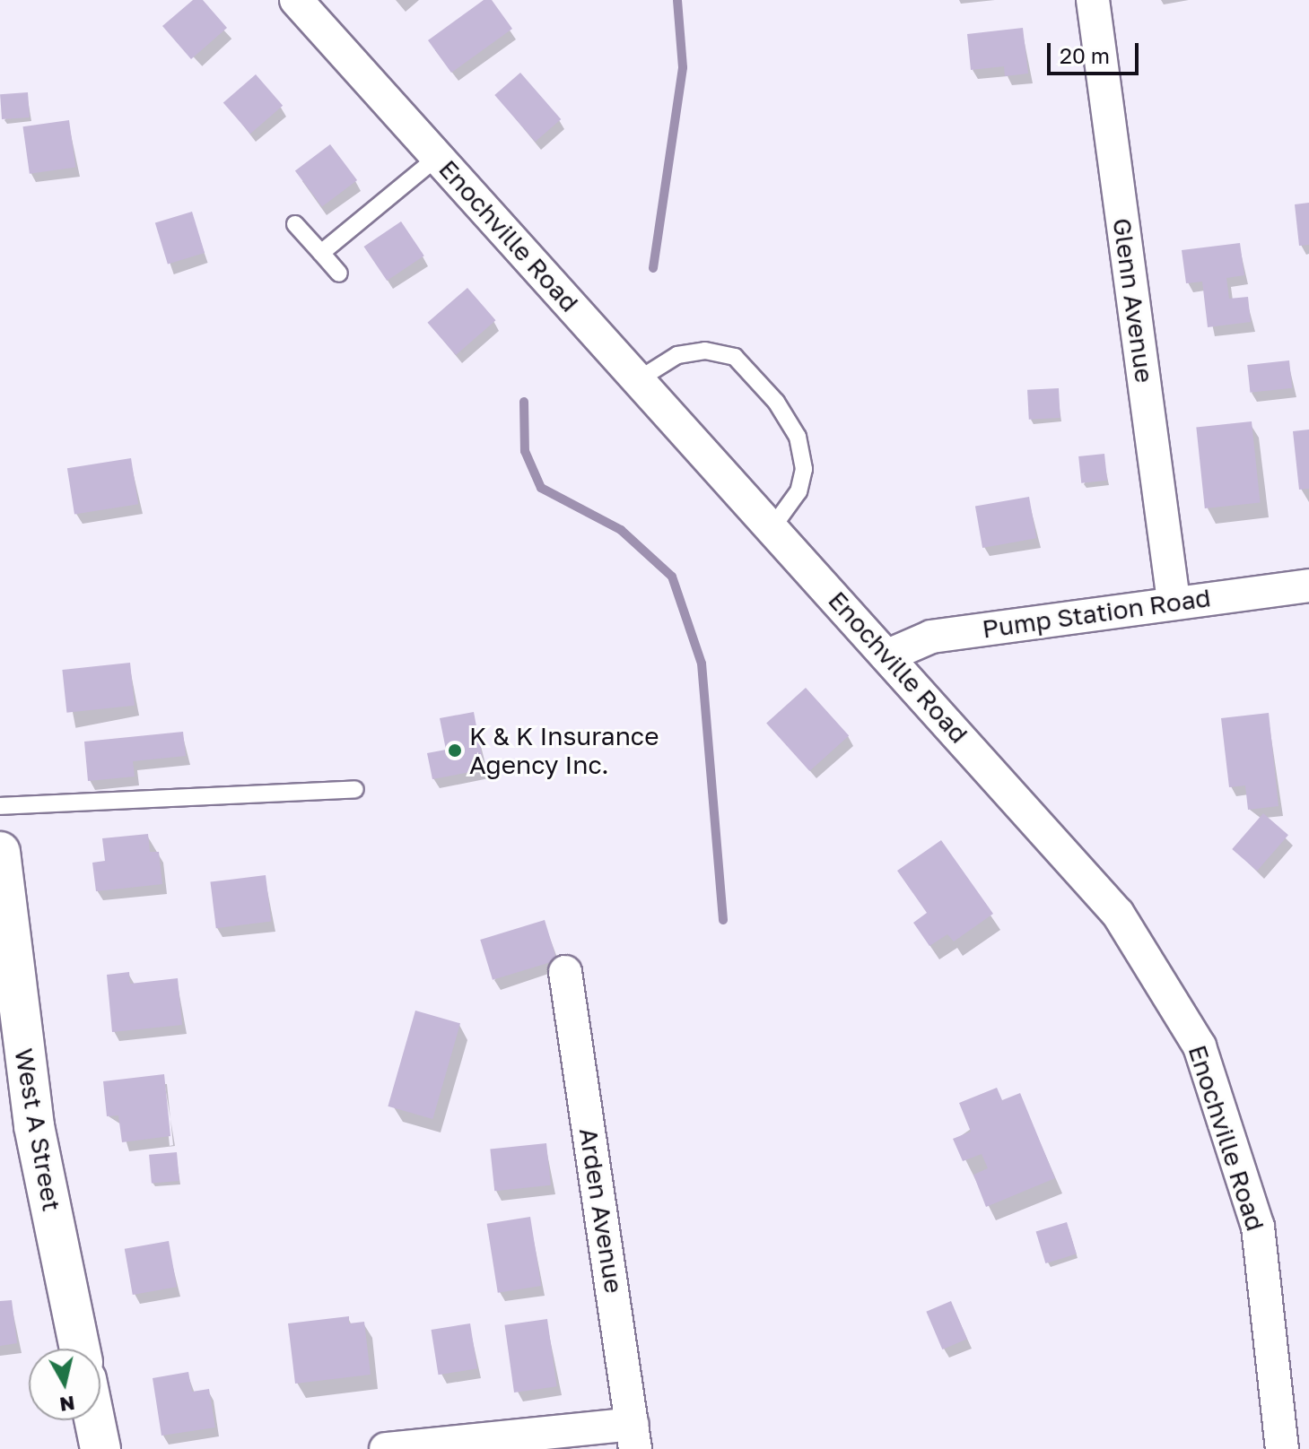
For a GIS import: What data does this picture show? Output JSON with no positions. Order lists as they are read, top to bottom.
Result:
{
  "streets": {
    "street": [
      "Enochville Road",
      "Glenn Avenue",
      "Pump Station Road",
      "West A Street",
      "Arden Avenue"
    ]
  },
  "crossings": [
    ["Enochville Road", "Pump Station Road"],
    ["Glenn Avenue", "Pump Station Road"]
  ],
  "places": ["K & K Insurance Agency Inc."],
  "scale_bar": "20 m",
  "north": "bottom"
}
